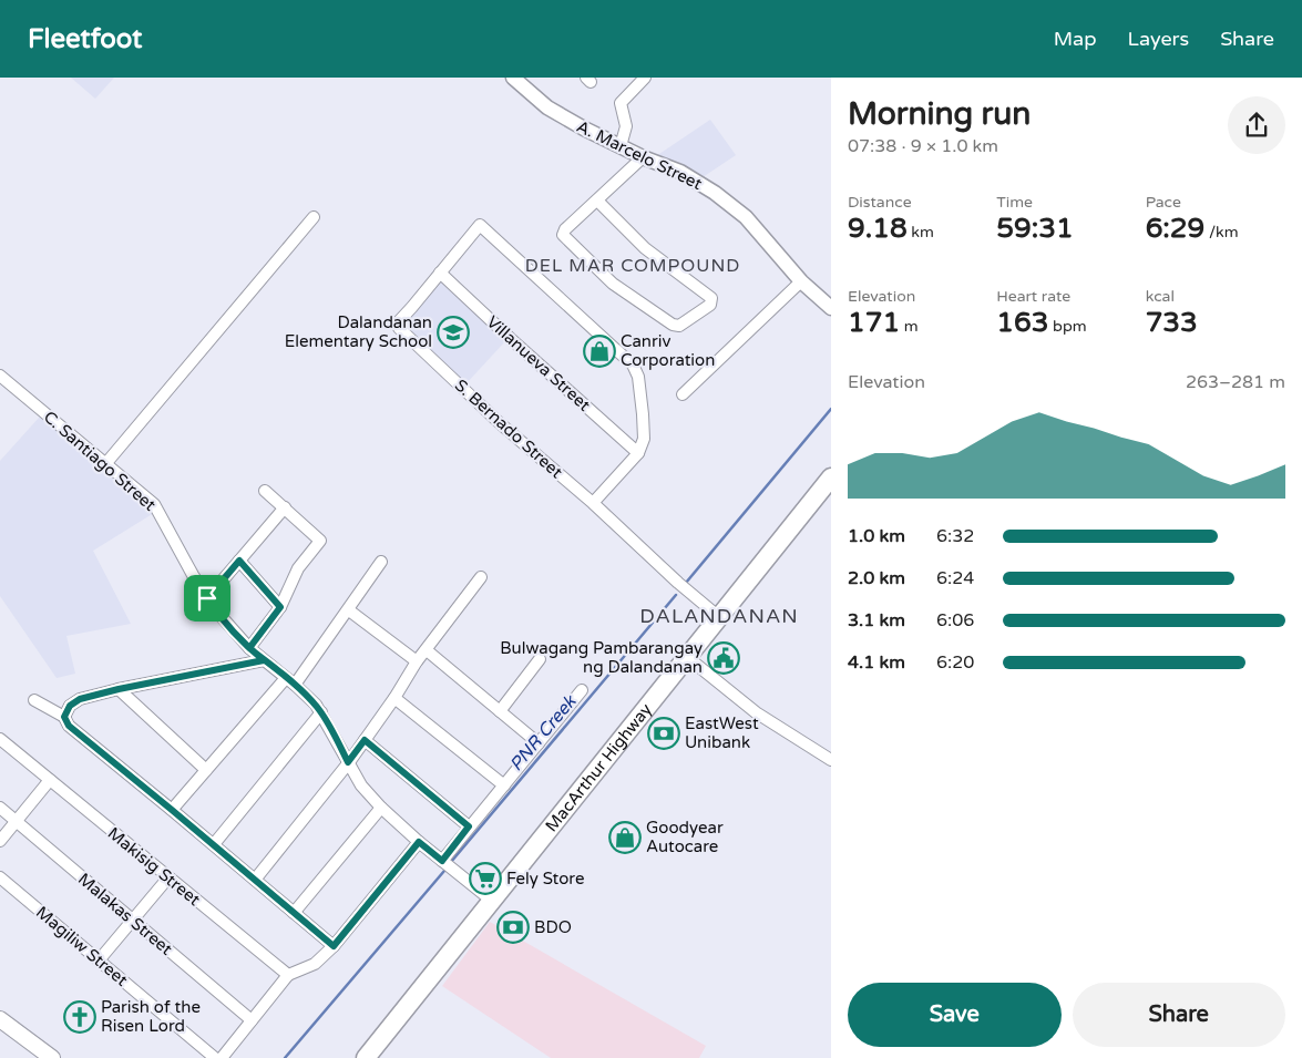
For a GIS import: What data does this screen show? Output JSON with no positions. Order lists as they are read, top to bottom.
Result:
{
  "streets": {
    "highway": ["MacArthur Highway"],
    "street": [
      "A. Marcelo Street",
      "Villanueva Street",
      "S. Bernado Street",
      "C. Santiago Street",
      "Makisig Street",
      "Malakas Street",
      "Magiliw Street"
    ]
  },
  "crossings": [
    ["Villanueva Street", "S. Bernado Street"],
    ["S. Bernado Street", "MacArthur Highway"],
    ["C. Santiago Street", "MacArthur Highway"]
  ],
  "districts": ["DEL MAR COMPOUND", "DALANDANAN"],
  "water": ["PNR Creek"],
  "places": {
    "school or university": ["Dalandanan Elementary School"],
    "shop": ["Canriv Corporation", "Goodyear Autocare"],
    "public building": ["Bulwagang Pambarangay ng Dalandanan"],
    "bank": ["EastWest Unibank", "BDO"],
    "supermarket": ["Fely Store"],
    "church": ["Parish of the Risen Lord"]
  },
  "page": {
    "header": "Fleetfoot",
    "nav": ["Map", "Layers", "Share"],
    "heading": ["Morning run", "07:38 · 9 × 1.0 km"],
    "stats": [
      ["Distance", "9.18 km"],
      ["Time", "59:31"],
      ["Pace", "6:29 /km"],
      ["Elevation", "171 m"],
      ["Heart rate", "163 bpm"],
      ["kcal", "733"]
    ],
    "chart": ["Elevation", "263–281 m"],
    "list": [
      {
        "name": "1.0 km",
        "note": "6:32"
      },
      {
        "name": "2.0 km",
        "note": "6:24"
      },
      {
        "name": "3.1 km",
        "note": "6:06"
      },
      {
        "name": "4.1 km",
        "note": "6:20"
      }
    ],
    "buttons": ["Save", "Share"]
  }
}
